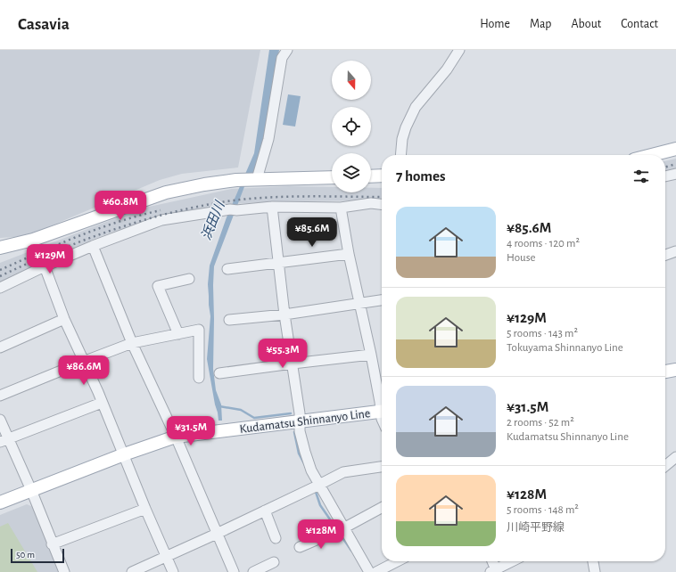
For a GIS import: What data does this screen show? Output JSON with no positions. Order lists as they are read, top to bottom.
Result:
{
  "streets": {
    "main road": ["Kudamatsu Shinnanyo Line"]
  },
  "water": ["浜田川"],
  "scale_bar": "50 m",
  "north": "bottom",
  "page": {
    "header": "Casavia",
    "nav": [
      "Home",
      "Map",
      "About",
      "Contact"
    ],
    "heading": "7 homes",
    "price": [
      "¥60.8M",
      "¥85.6M",
      "¥129M",
      "¥55.3M",
      "¥86.6M",
      "¥31.5M",
      "¥128M"
    ],
    "list": [
      {
        "name": "¥85.6M",
        "note": "4 rooms · 120 m² · House"
      },
      {
        "name": "¥129M",
        "note": "5 rooms · 143 m² · Tokuyama Shinnanyo Line"
      },
      {
        "name": "¥31.5M",
        "note": "2 rooms · 52 m² · Kudamatsu Shinnanyo Line"
      },
      {
        "name": "¥128M",
        "note": "5 rooms · 148 m² · 川崎平野線"
      }
    ],
    "scale": "50 m"
  }
}
